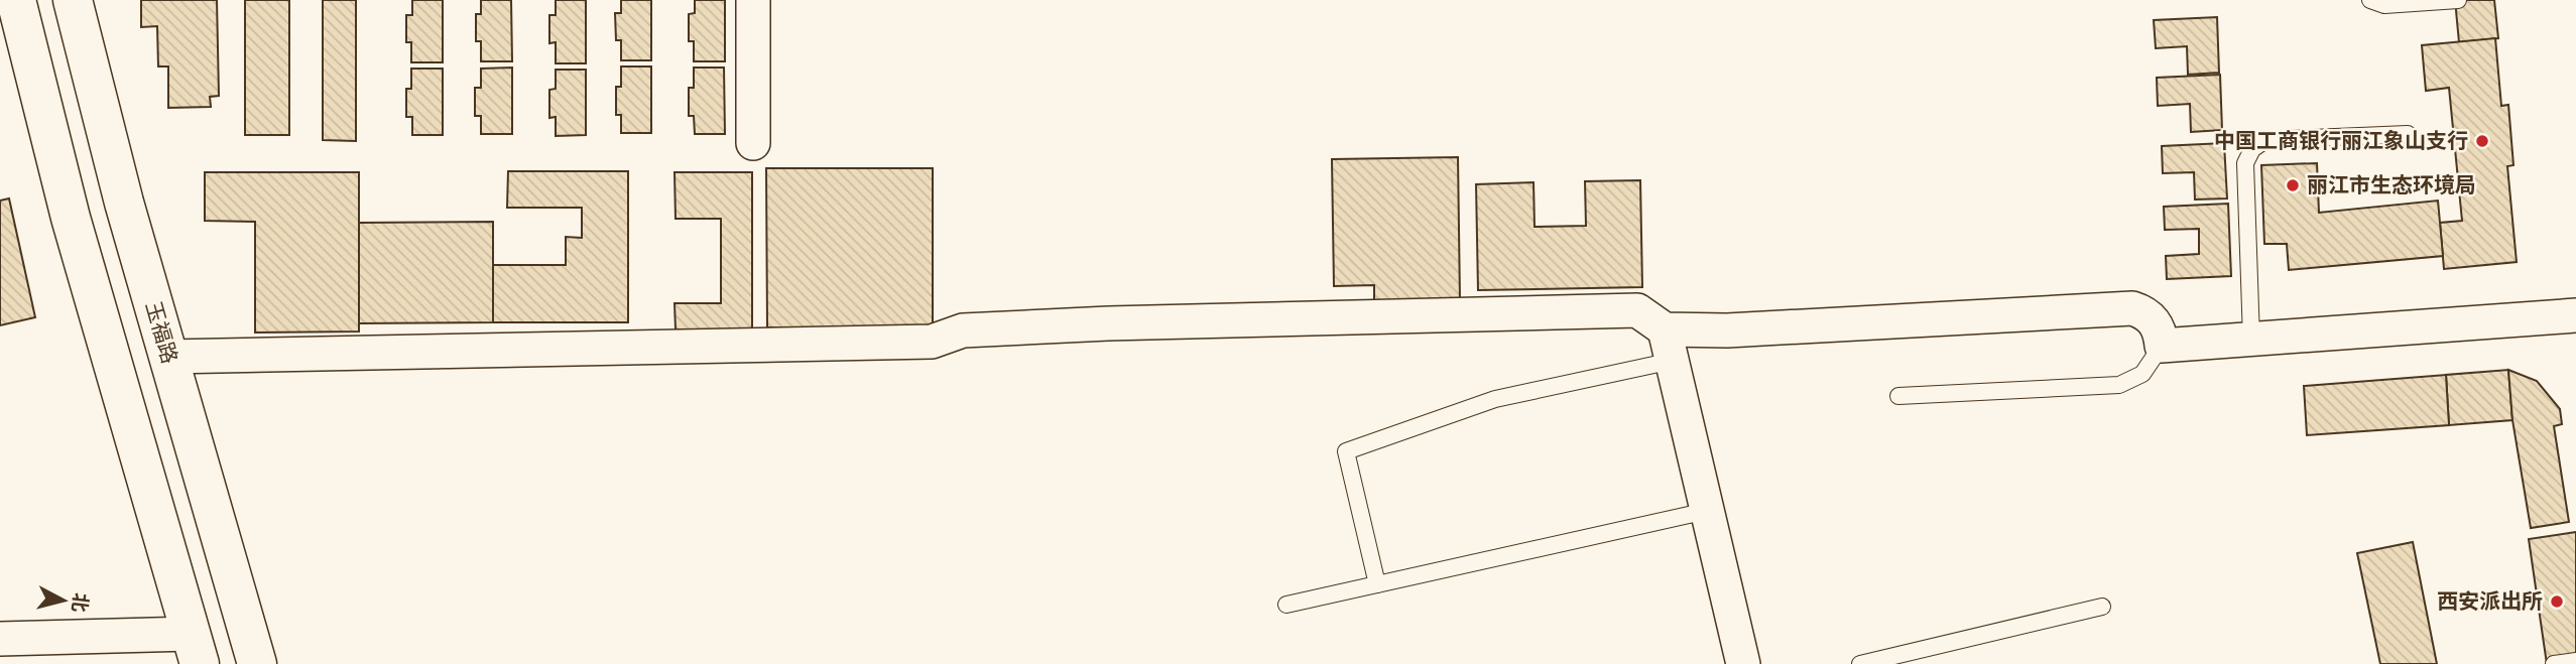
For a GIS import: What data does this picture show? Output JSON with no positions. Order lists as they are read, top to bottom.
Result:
{
  "streets": {
    "street": ["玉福路"]
  },
  "places": ["中国工商银行丽江象山支行", "丽江市生态环境局", "西安派出所"],
  "north": "right"
}
